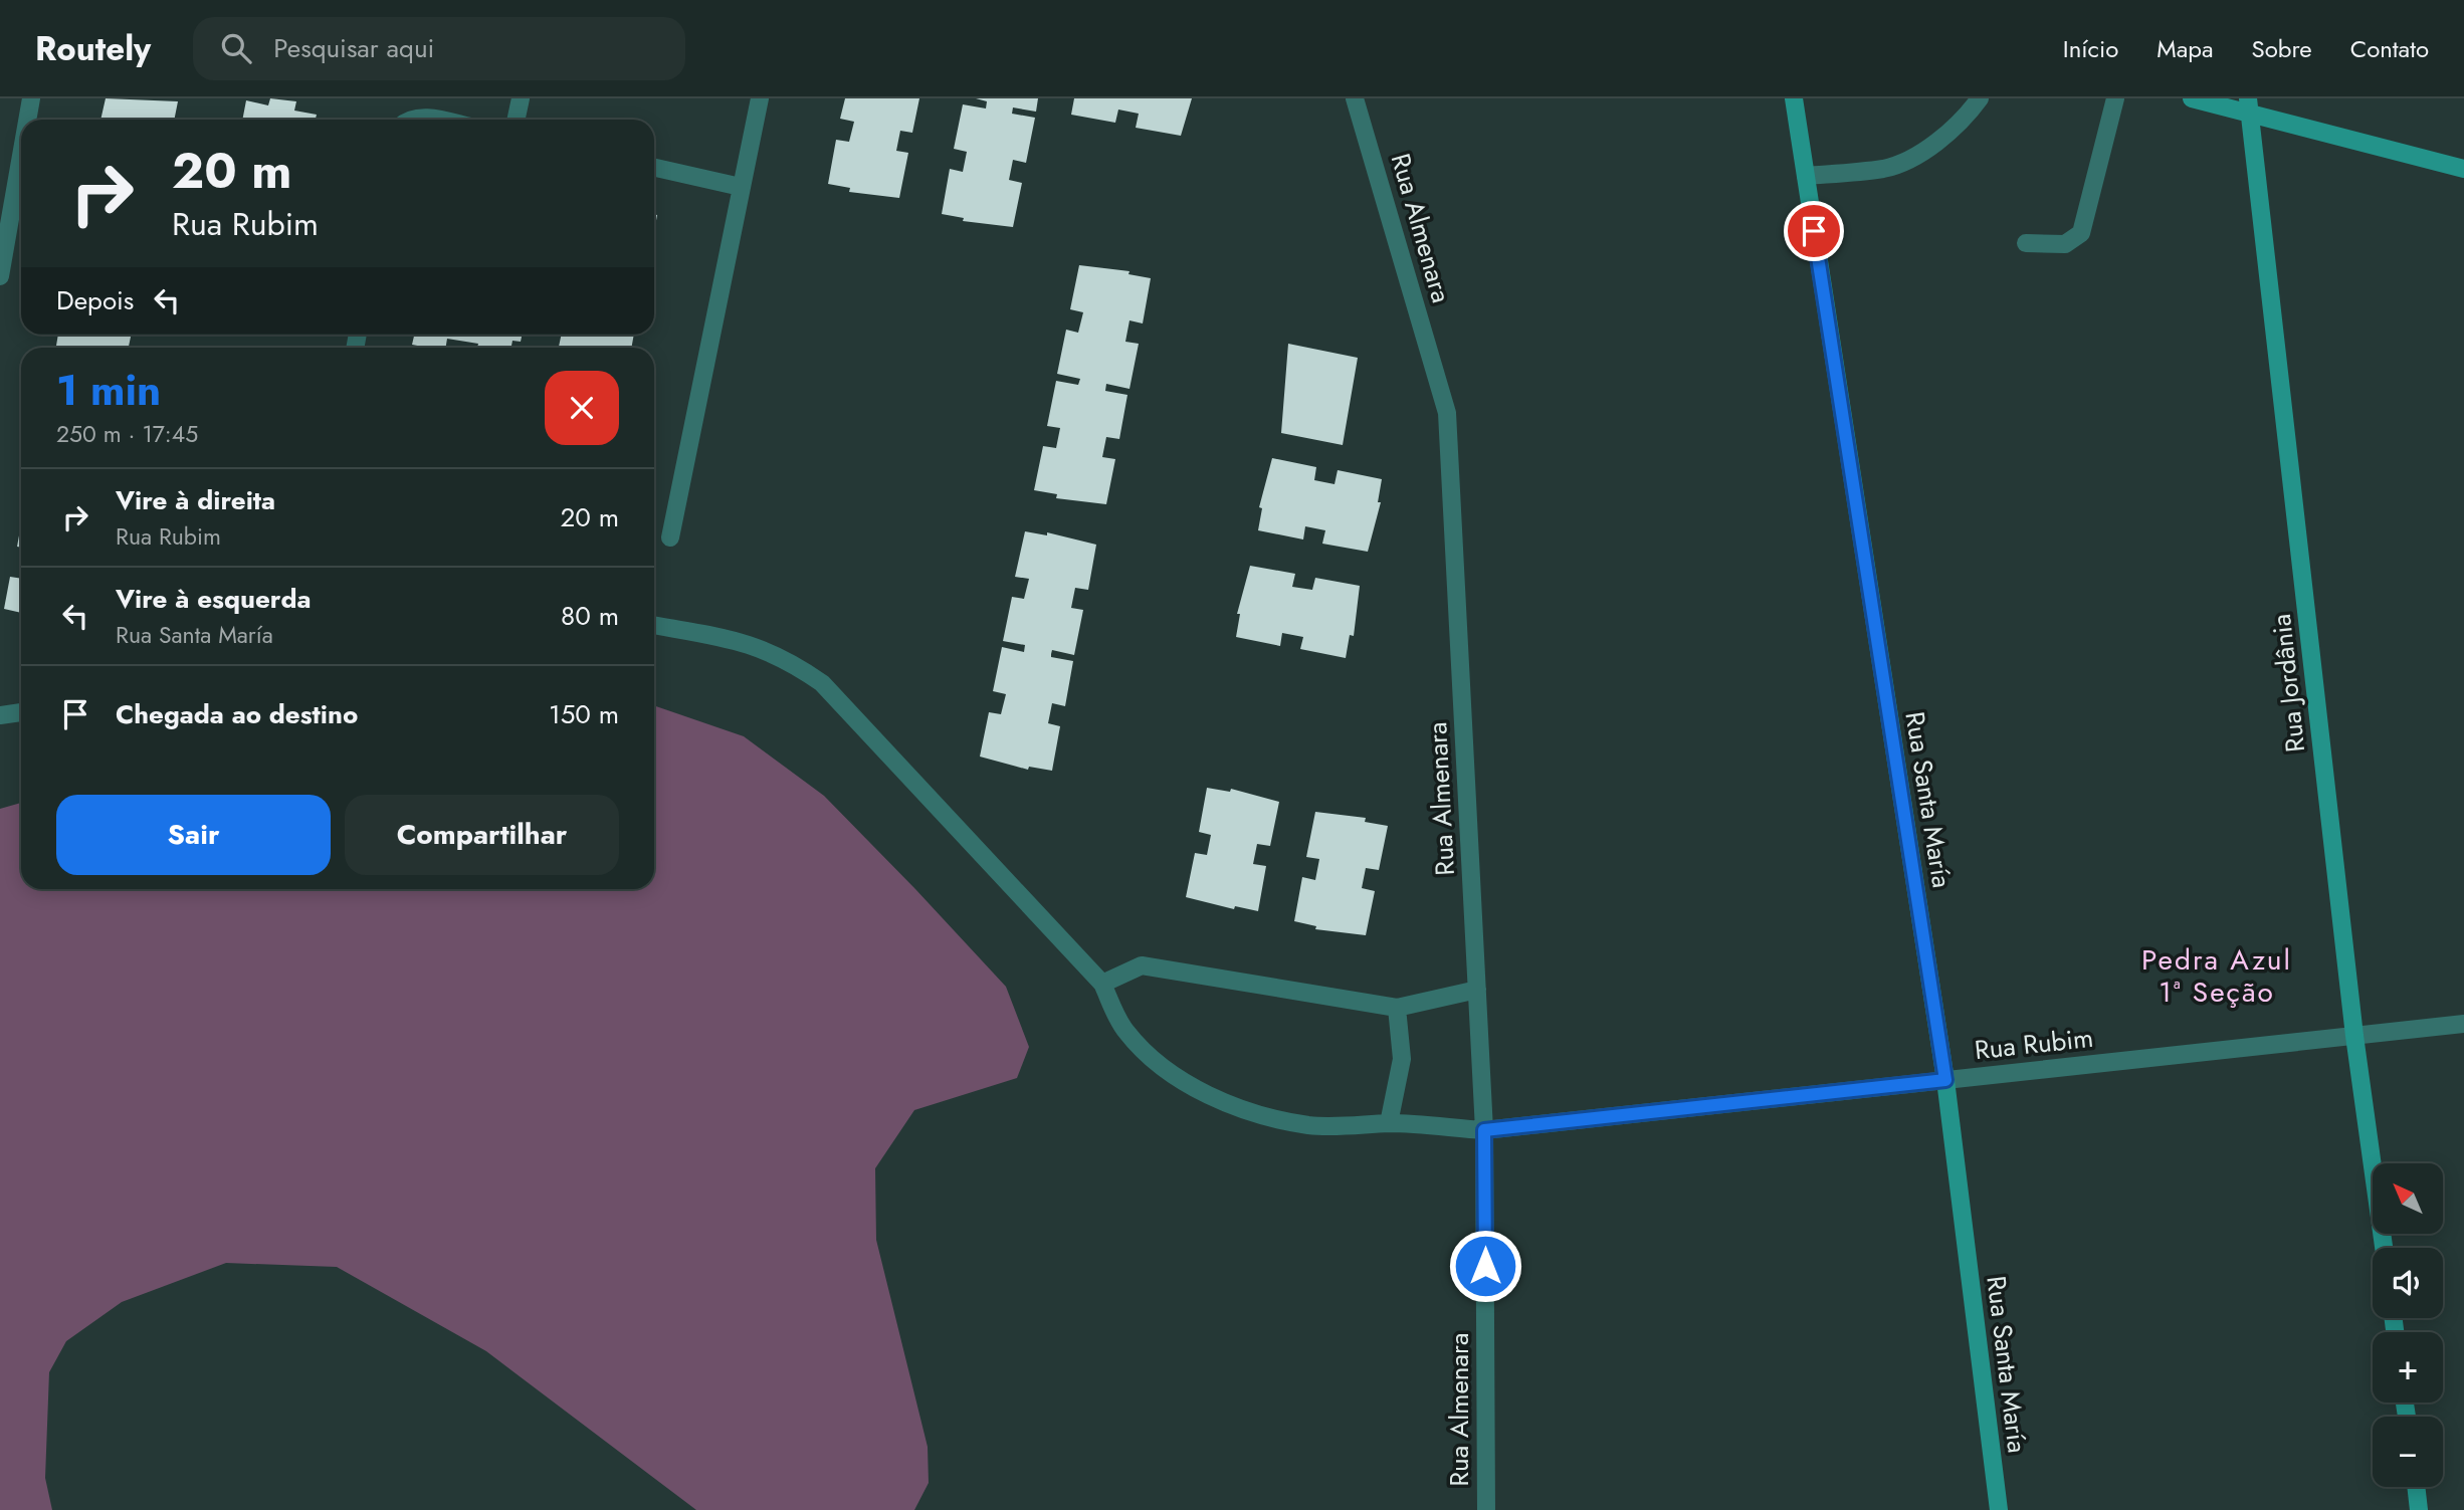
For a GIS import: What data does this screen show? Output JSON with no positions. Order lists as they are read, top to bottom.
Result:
{
  "streets": {
    "street": [
      "Rua Almenara",
      "Rua Jordânia",
      "Rua Santa María",
      "Rua Rubim"
    ]
  },
  "crossings": [
    ["Rua Almenara", "Rua Rubim"],
    ["Rua Jordânia", "Rua Rubim"],
    ["Rua Santa María", "Rua Rubim"]
  ],
  "districts": ["Pedra Azul 1ª Seção"],
  "north": "top left",
  "page": {
    "header": "Routely",
    "search": "Pesquisar aqui",
    "nav": [
      "Início",
      "Mapa",
      "Sobre",
      "Contato"
    ],
    "turn": ["20 m", "Rua Rubim"],
    "then": "Depois",
    "heading": ["1 min", "250 m · 17:45"],
    "list": [
      {
        "name": "Vire à direita",
        "note": "Rua Rubim",
        "value": "20 m"
      },
      {
        "name": "Vire à esquerda",
        "note": "Rua Santa María",
        "value": "80 m"
      },
      {
        "name": "Chegada ao destino",
        "value": "150 m"
      }
    ],
    "buttons": ["Sair", "Compartilhar"],
    "map_buttons": ["+", "−"]
  }
}
